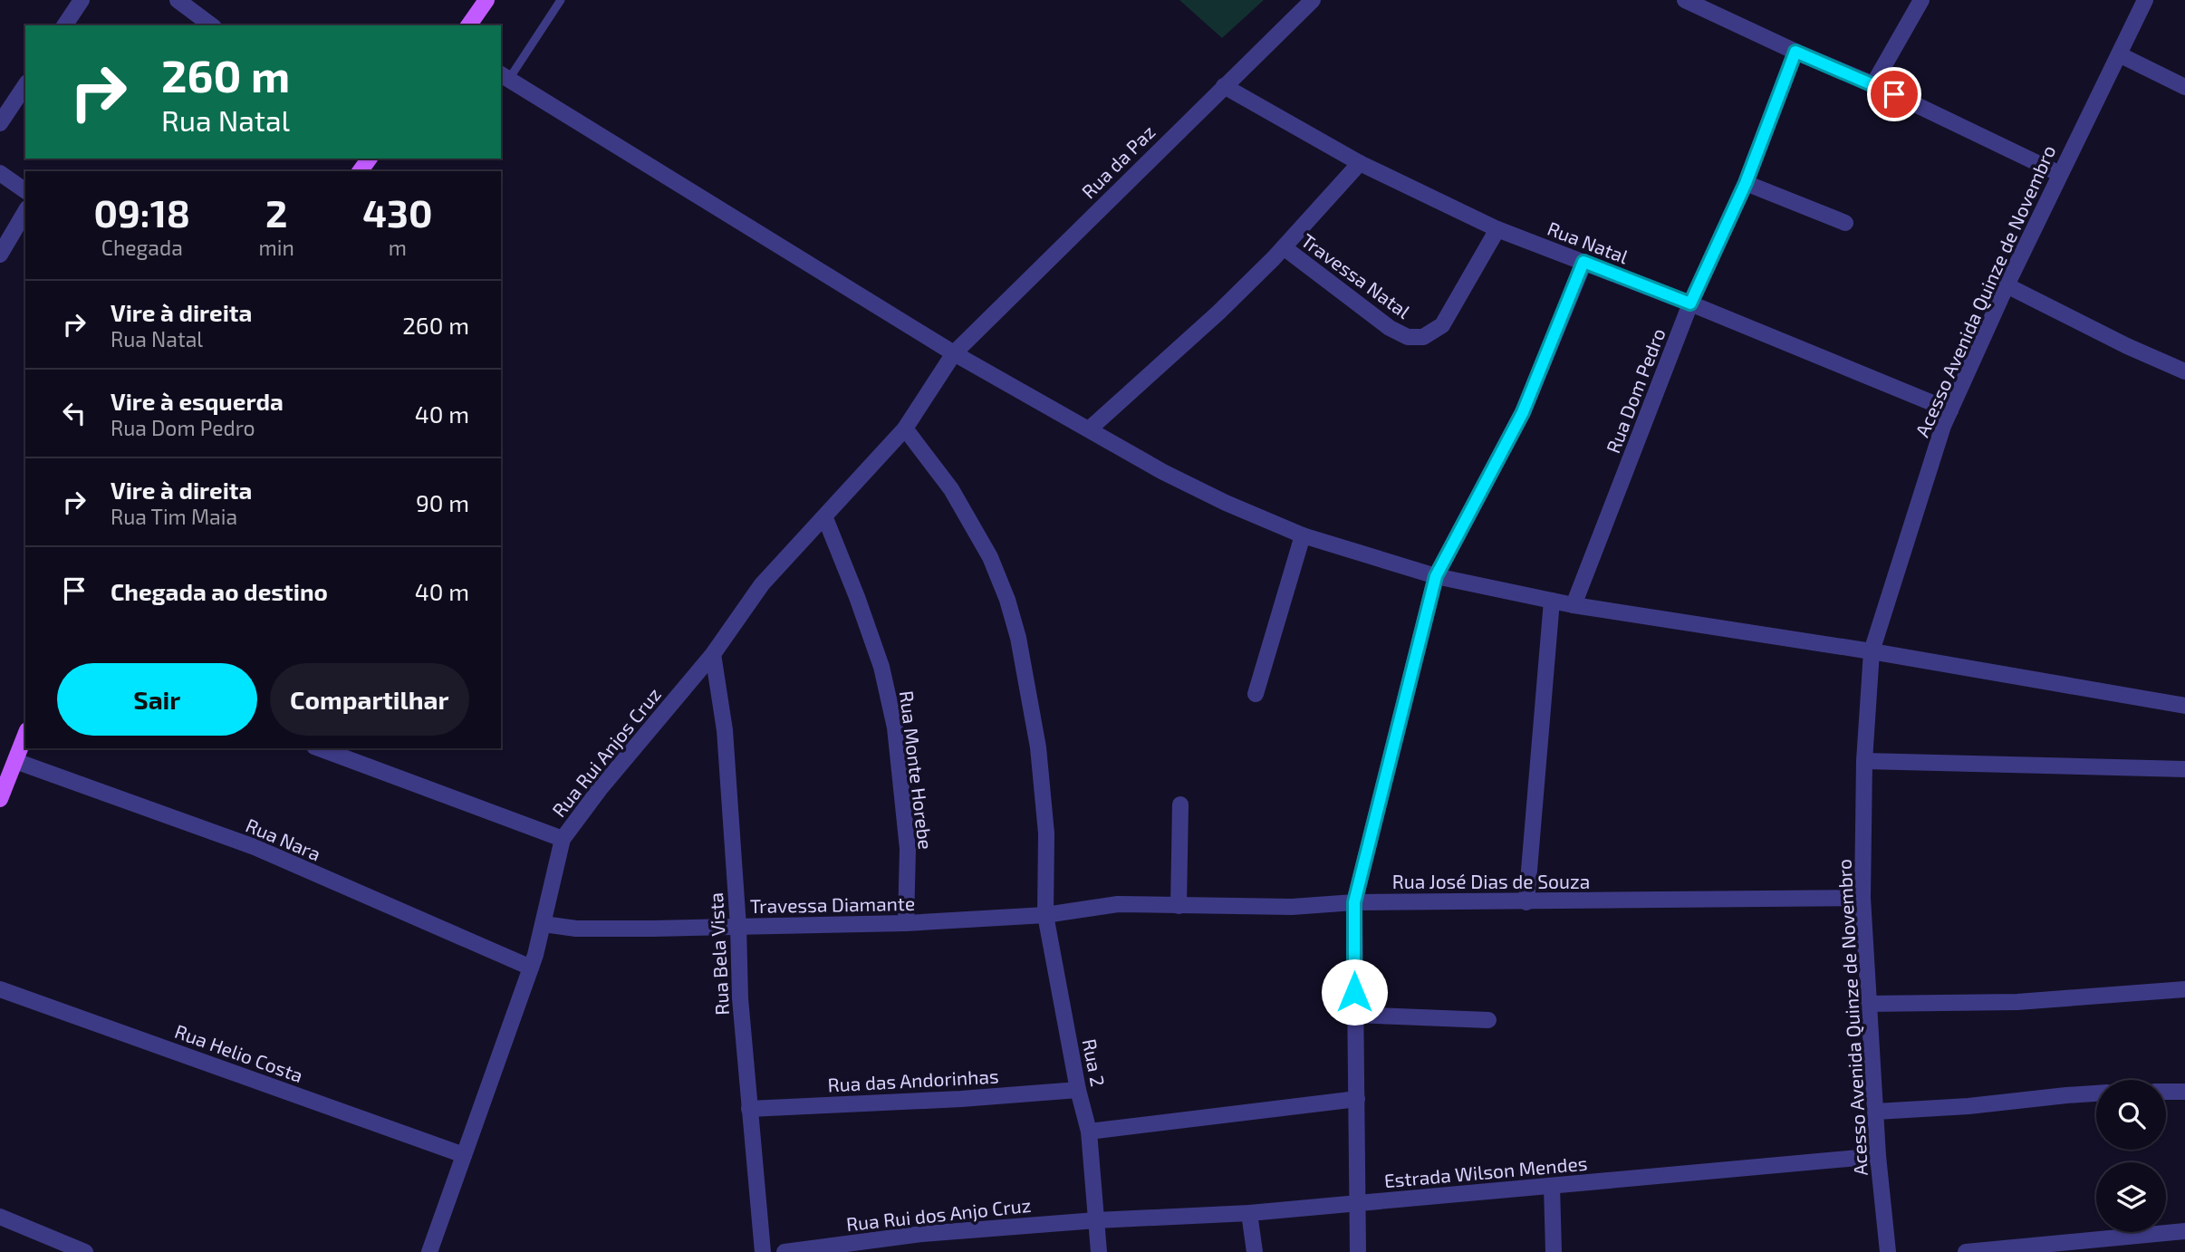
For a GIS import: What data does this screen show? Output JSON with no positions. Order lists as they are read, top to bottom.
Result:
{
  "streets": {
    "street": [
      "Rua da Paz",
      "Rua Natal",
      "Travessa Natal",
      "Acesso Avenida Quinze de Novembro",
      "Rua Dom Pedro",
      "Rua Rui Anjos Cruz",
      "Rua Monte Horebe",
      "Rua Nara",
      "Rua José Dias de Souza",
      "Travessa Diamante",
      "Rua Bela Vista",
      "Rua Helio Costa",
      "Rua 2",
      "Rua das Andorinhas",
      "Estrada Wilson Mendes",
      "Rua Rui dos Anjo Cruz"
    ]
  },
  "crossings": [
    ["Rua da Paz", "Rua Natal"],
    ["Rua da Paz", "Rua Rui Anjos Cruz"],
    ["Rua Natal", "Travessa Natal"],
    ["Rua Natal", "Acesso Avenida Quinze de Novembro"],
    ["Rua Natal", "Rua Dom Pedro"],
    ["Acesso Avenida Quinze de Novembro", "Rua José Dias de Souza"],
    ["Acesso Avenida Quinze de Novembro", "Estrada Wilson Mendes"],
    ["Rua Rui Anjos Cruz", "Rua Monte Horebe"],
    ["Rua Rui Anjos Cruz", "Rua Nara"],
    ["Rua Rui Anjos Cruz", "Travessa Diamante"],
    ["Rua Rui Anjos Cruz", "Rua Bela Vista"],
    ["Rua Rui Anjos Cruz", "Rua Helio Costa"],
    ["Rua Rui Anjos Cruz", "Rua 2"],
    ["Rua Monte Horebe", "Travessa Diamante"],
    ["Rua José Dias de Souza", "Travessa Diamante"],
    ["Rua José Dias de Souza", "Rua 2"],
    ["Travessa Diamante", "Rua Bela Vista"],
    ["Travessa Diamante", "Rua 2"],
    ["Rua Bela Vista", "Rua das Andorinhas"],
    ["Rua 2", "Rua das Andorinhas"],
    ["Rua 2", "Estrada Wilson Mendes"],
    ["Rua 2", "Rua Rui dos Anjo Cruz"],
    ["Estrada Wilson Mendes", "Rua Rui dos Anjo Cruz"]
  ],
  "page": {
    "turn": ["260 m", "Rua Natal"],
    "eta": [
      "09:18",
      "Chegada",
      "2",
      "min",
      "430",
      "m"
    ],
    "list": [
      {
        "name": "Vire à direita",
        "note": "Rua Natal",
        "value": "260 m"
      },
      {
        "name": "Vire à esquerda",
        "note": "Rua Dom Pedro",
        "value": "40 m"
      },
      {
        "name": "Vire à direita",
        "note": "Rua Tim Maia",
        "value": "90 m"
      },
      {
        "name": "Chegada ao destino",
        "value": "40 m"
      }
    ],
    "buttons": ["Sair", "Compartilhar"]
  }
}
